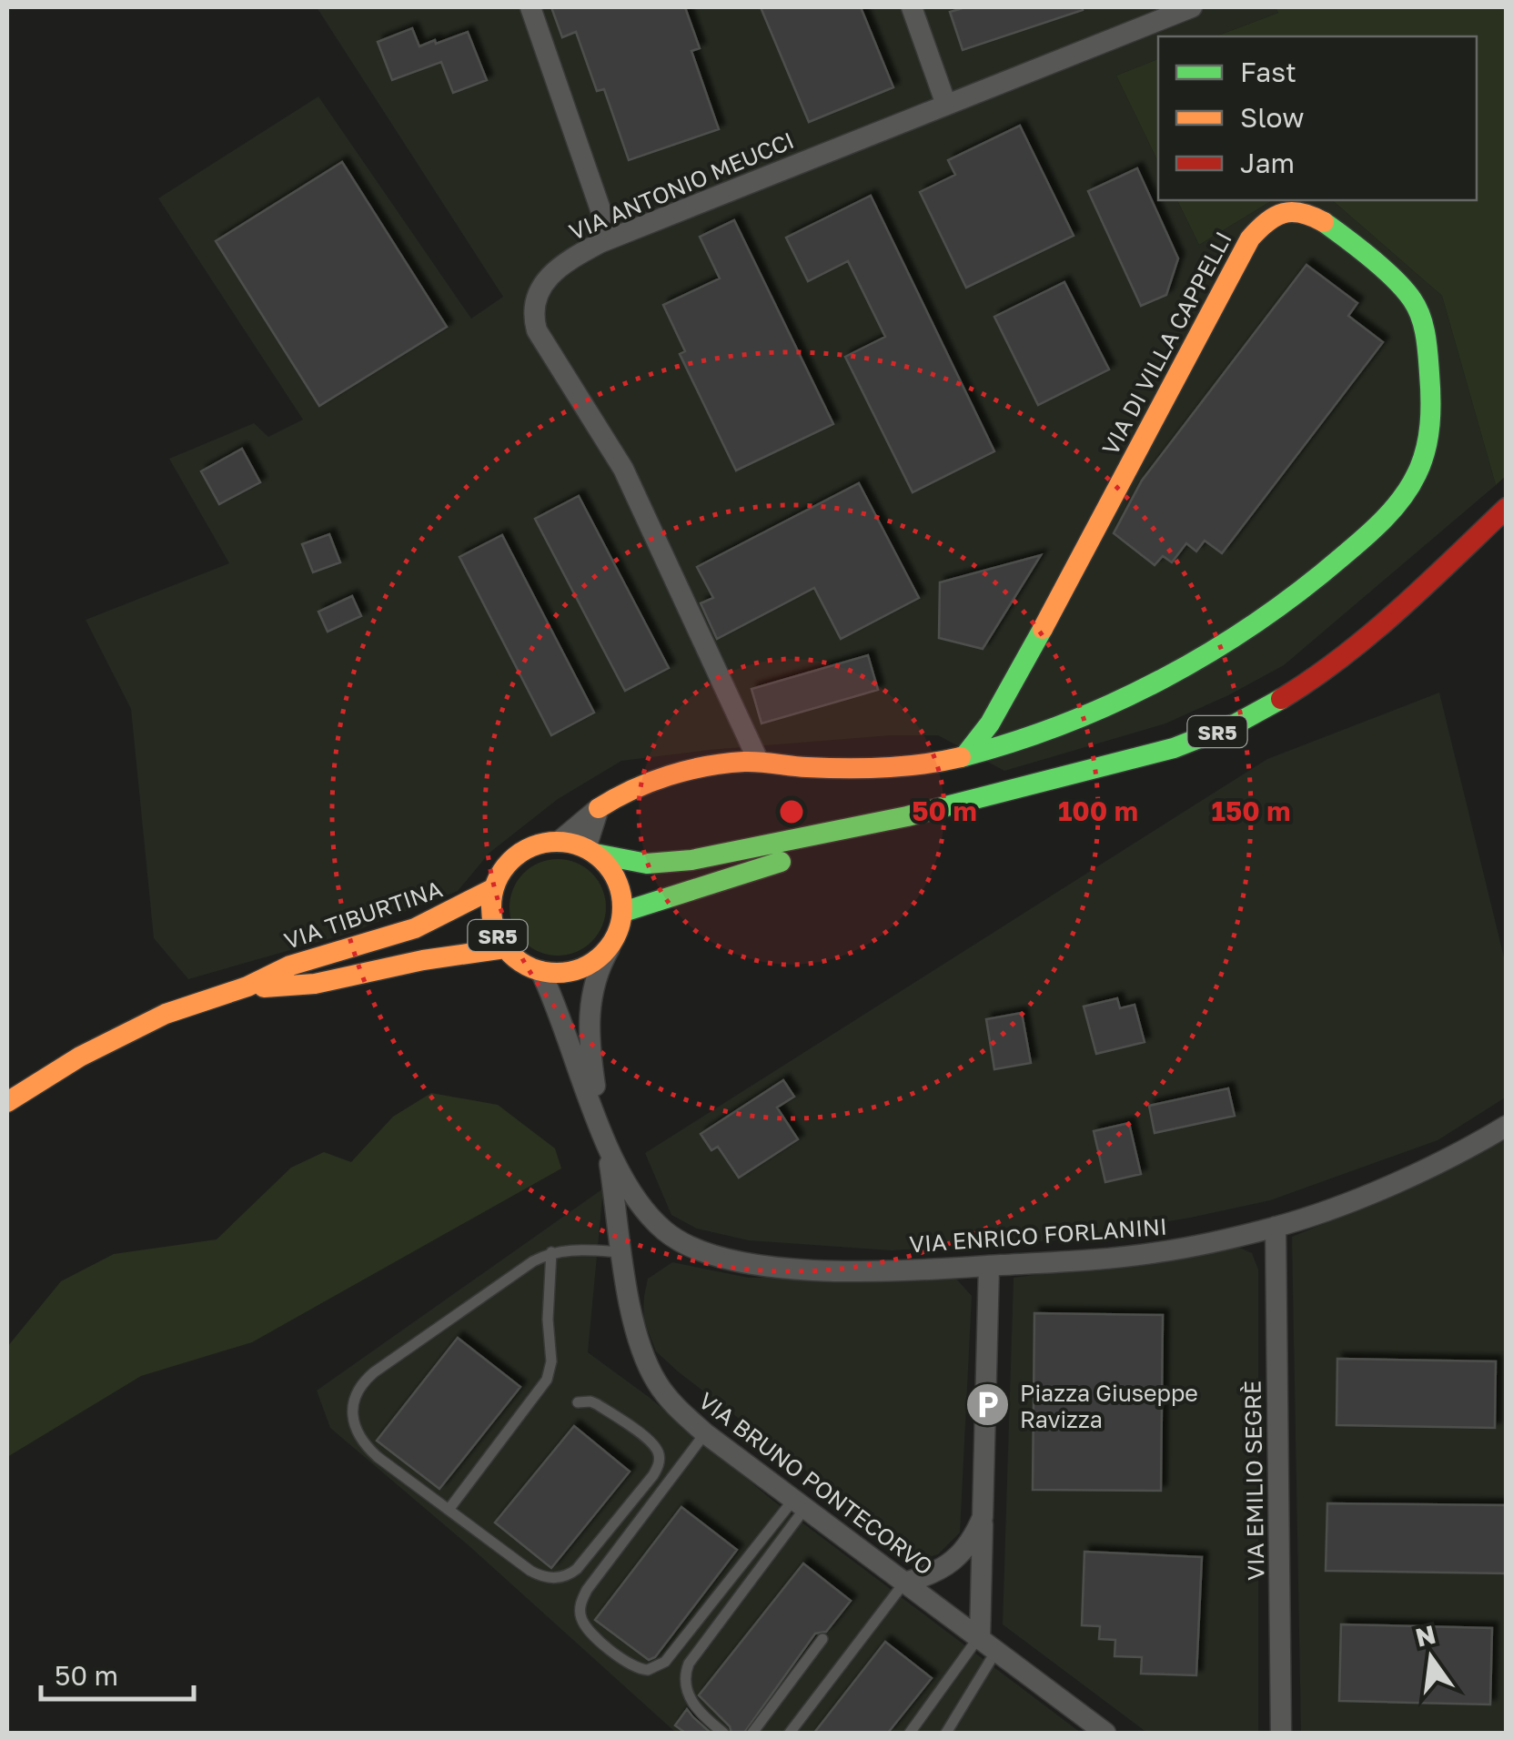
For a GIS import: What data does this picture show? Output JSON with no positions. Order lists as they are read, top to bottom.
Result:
{
  "streets": {
    "main road": ["VIA DI VILLA CAPPELLI", "SR5", "VIA TIBURTINA"],
    "street": [
      "VIA ANTONIO MEUCCI",
      "VIA ENRICO FORLANINI",
      "VIA EMILIO SEGRÈ",
      "VIA BRUNO PONTECORVO"
    ]
  },
  "crossings": [
    ["VIA ANTONIO MEUCCI", "VIA DI VILLA CAPPELLI"],
    ["SR5", "VIA TIBURTINA"],
    ["SR5", "VIA BRUNO PONTECORVO"],
    ["VIA TIBURTINA", "VIA BRUNO PONTECORVO"],
    ["VIA ENRICO FORLANINI", "VIA EMILIO SEGRÈ"],
    ["VIA ENRICO FORLANINI", "VIA BRUNO PONTECORVO"]
  ],
  "places": {
    "parking": ["Piazza Giuseppe Ravizza"]
  },
  "legend": ["Fast", "Slow", "Jam"],
  "scale_bar": "50 m",
  "north": "top",
  "rings": ["50 m", "100 m", "150 m"]
}
